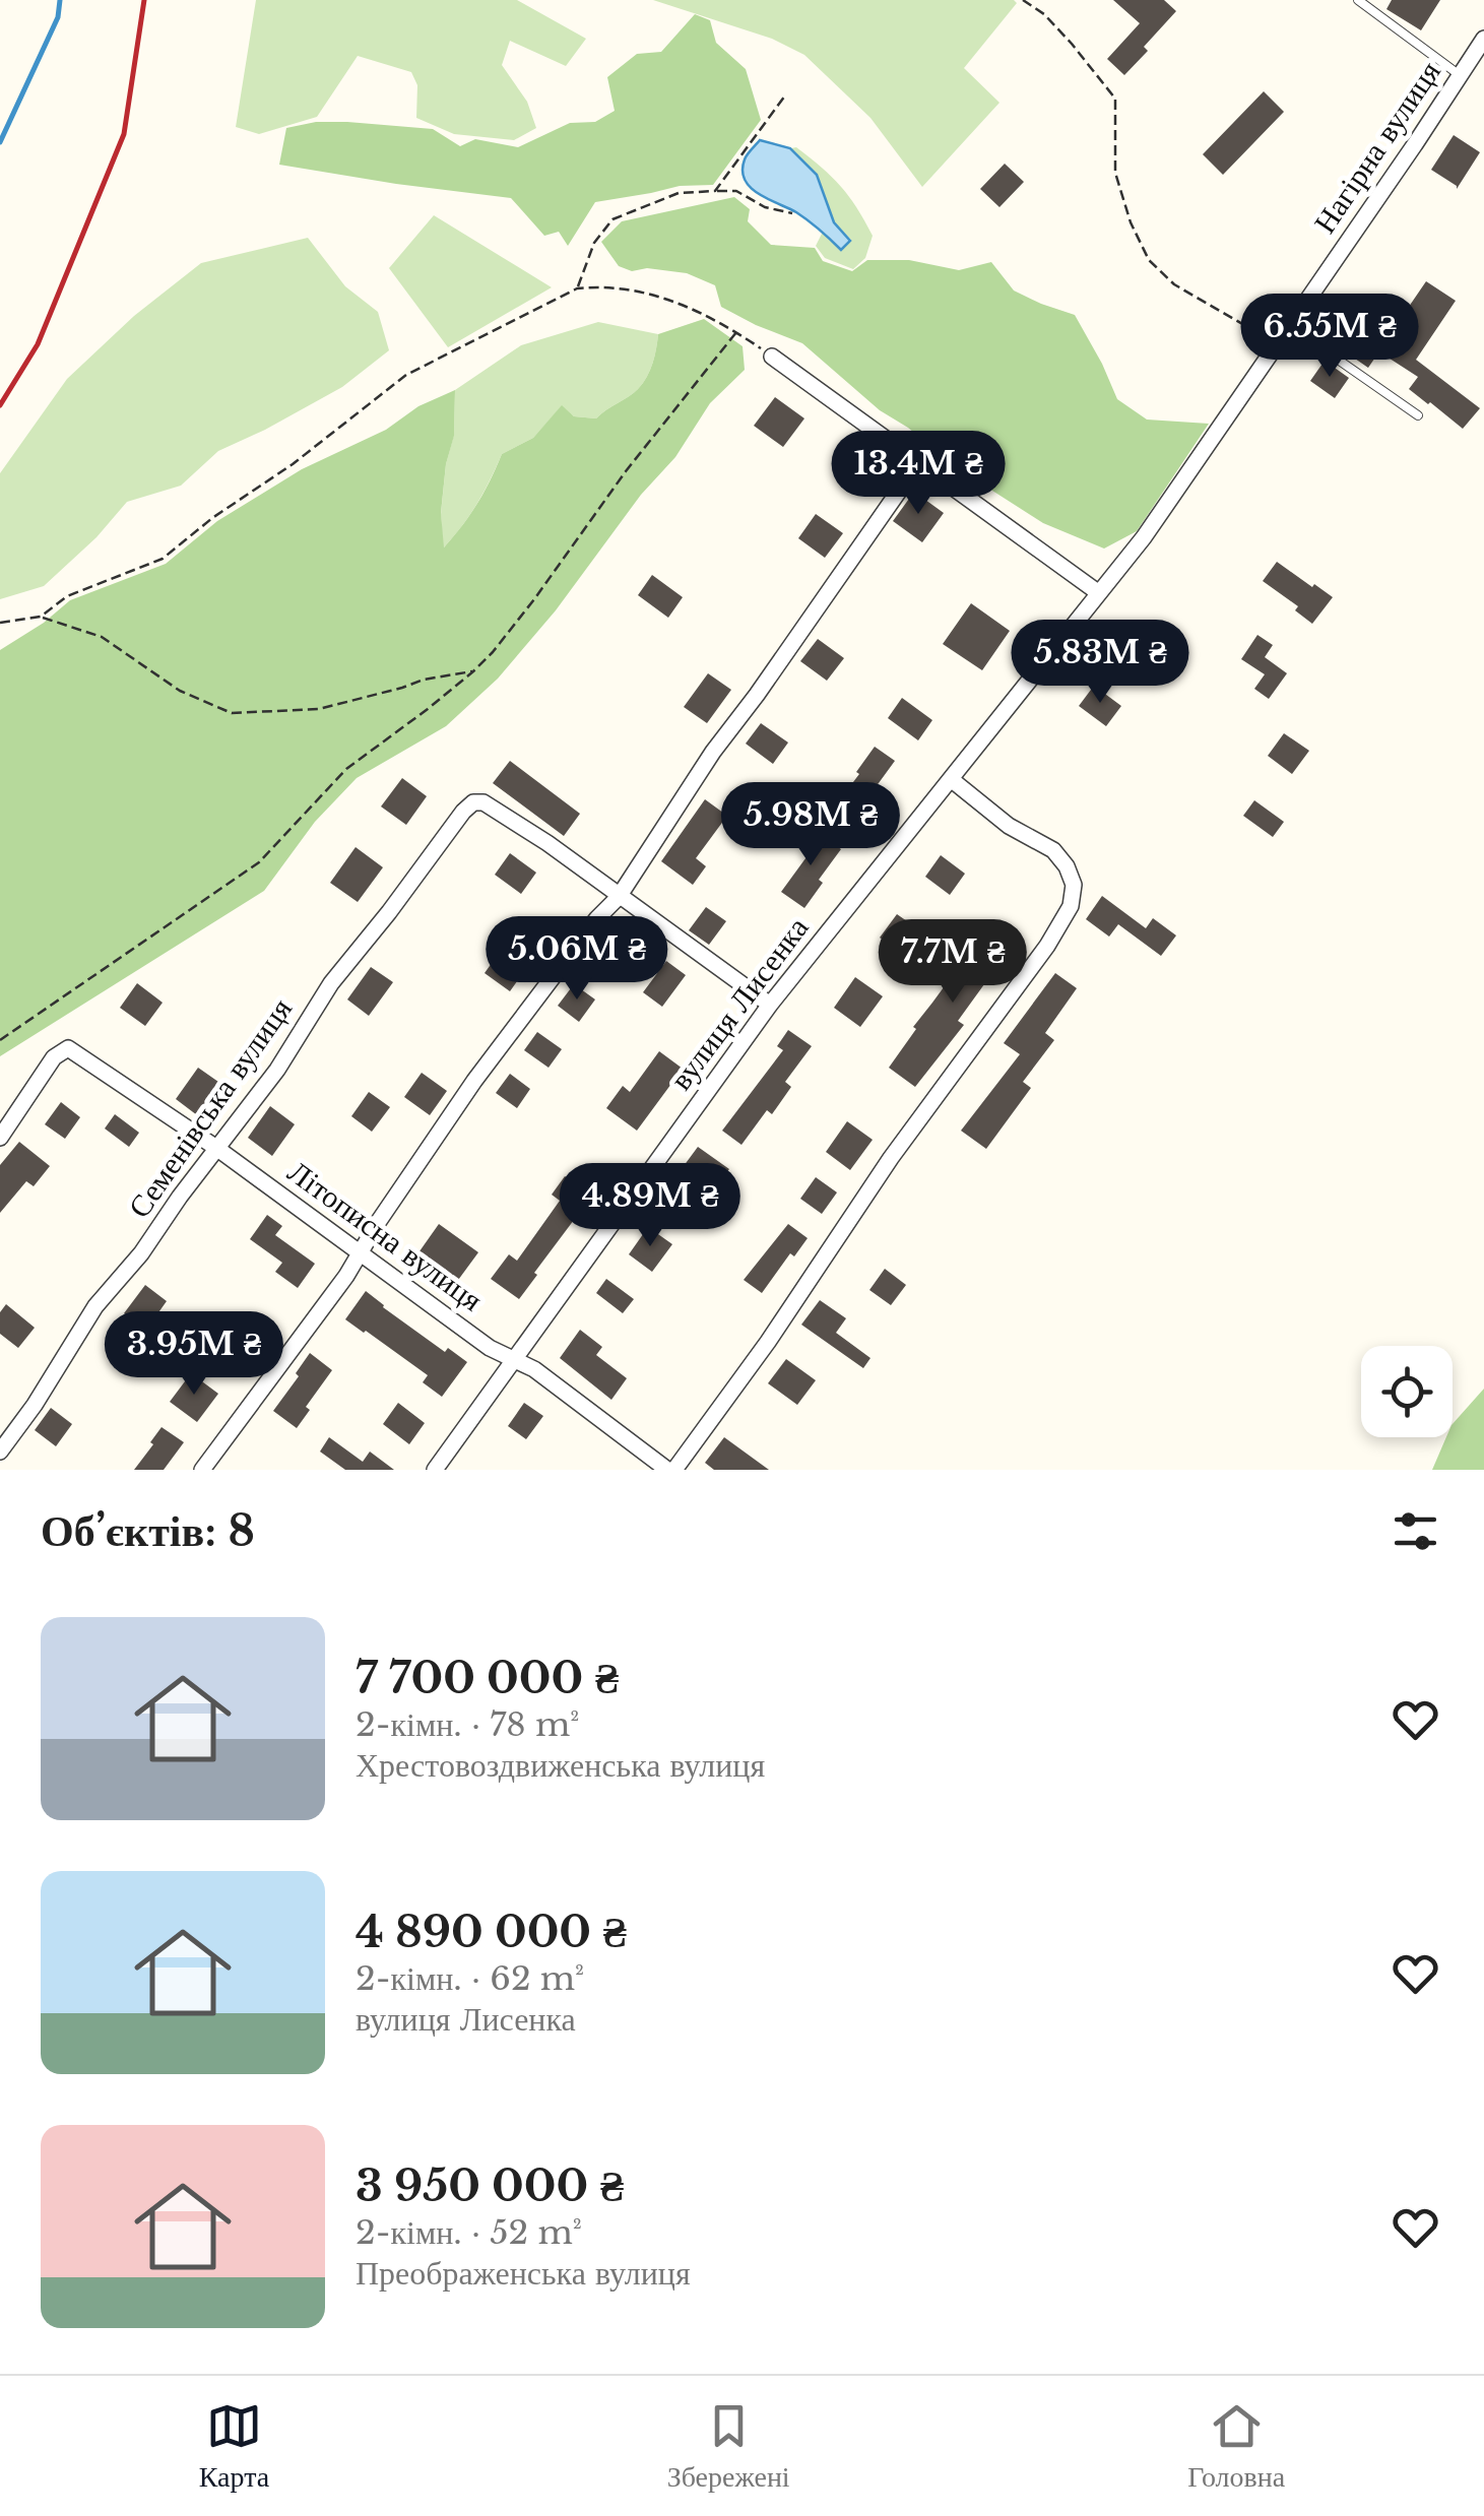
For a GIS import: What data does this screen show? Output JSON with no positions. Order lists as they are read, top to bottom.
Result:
{
  "streets": {
    "street": [
      "Нагірна вулиця",
      "вулиця Лисенка",
      "Семенівська вулиця",
      "Літописна вулиця"
    ]
  },
  "crossings": [
    ["Нагірна вулиця", "вулиця Лисенка"],
    ["вулиця Лисенка", "Літописна вулиця"],
    ["Семенівська вулиця", "Літописна вулиця"]
  ],
  "page": {
    "price": [
      "6.55M ₴",
      "13.4M ₴",
      "5.83M ₴",
      "5.98M ₴",
      "5.06M ₴",
      "7.7M ₴",
      "4.89M ₴",
      "3.95M ₴"
    ],
    "heading": "Об’єктів: 8",
    "list": [
      {
        "name": "7 700 000 ₴",
        "note": "2-кімн. · 78 m² · Хрестовоздвиженська вулиця"
      },
      {
        "name": "4 890 000 ₴",
        "note": "2-кімн. · 62 m² · вулиця Лисенка"
      },
      {
        "name": "3 950 000 ₴",
        "note": "2-кімн. · 52 m² · Преображенська вулиця"
      }
    ],
    "tabs": ["Карта", "Збережені", "Головна"]
  }
}
